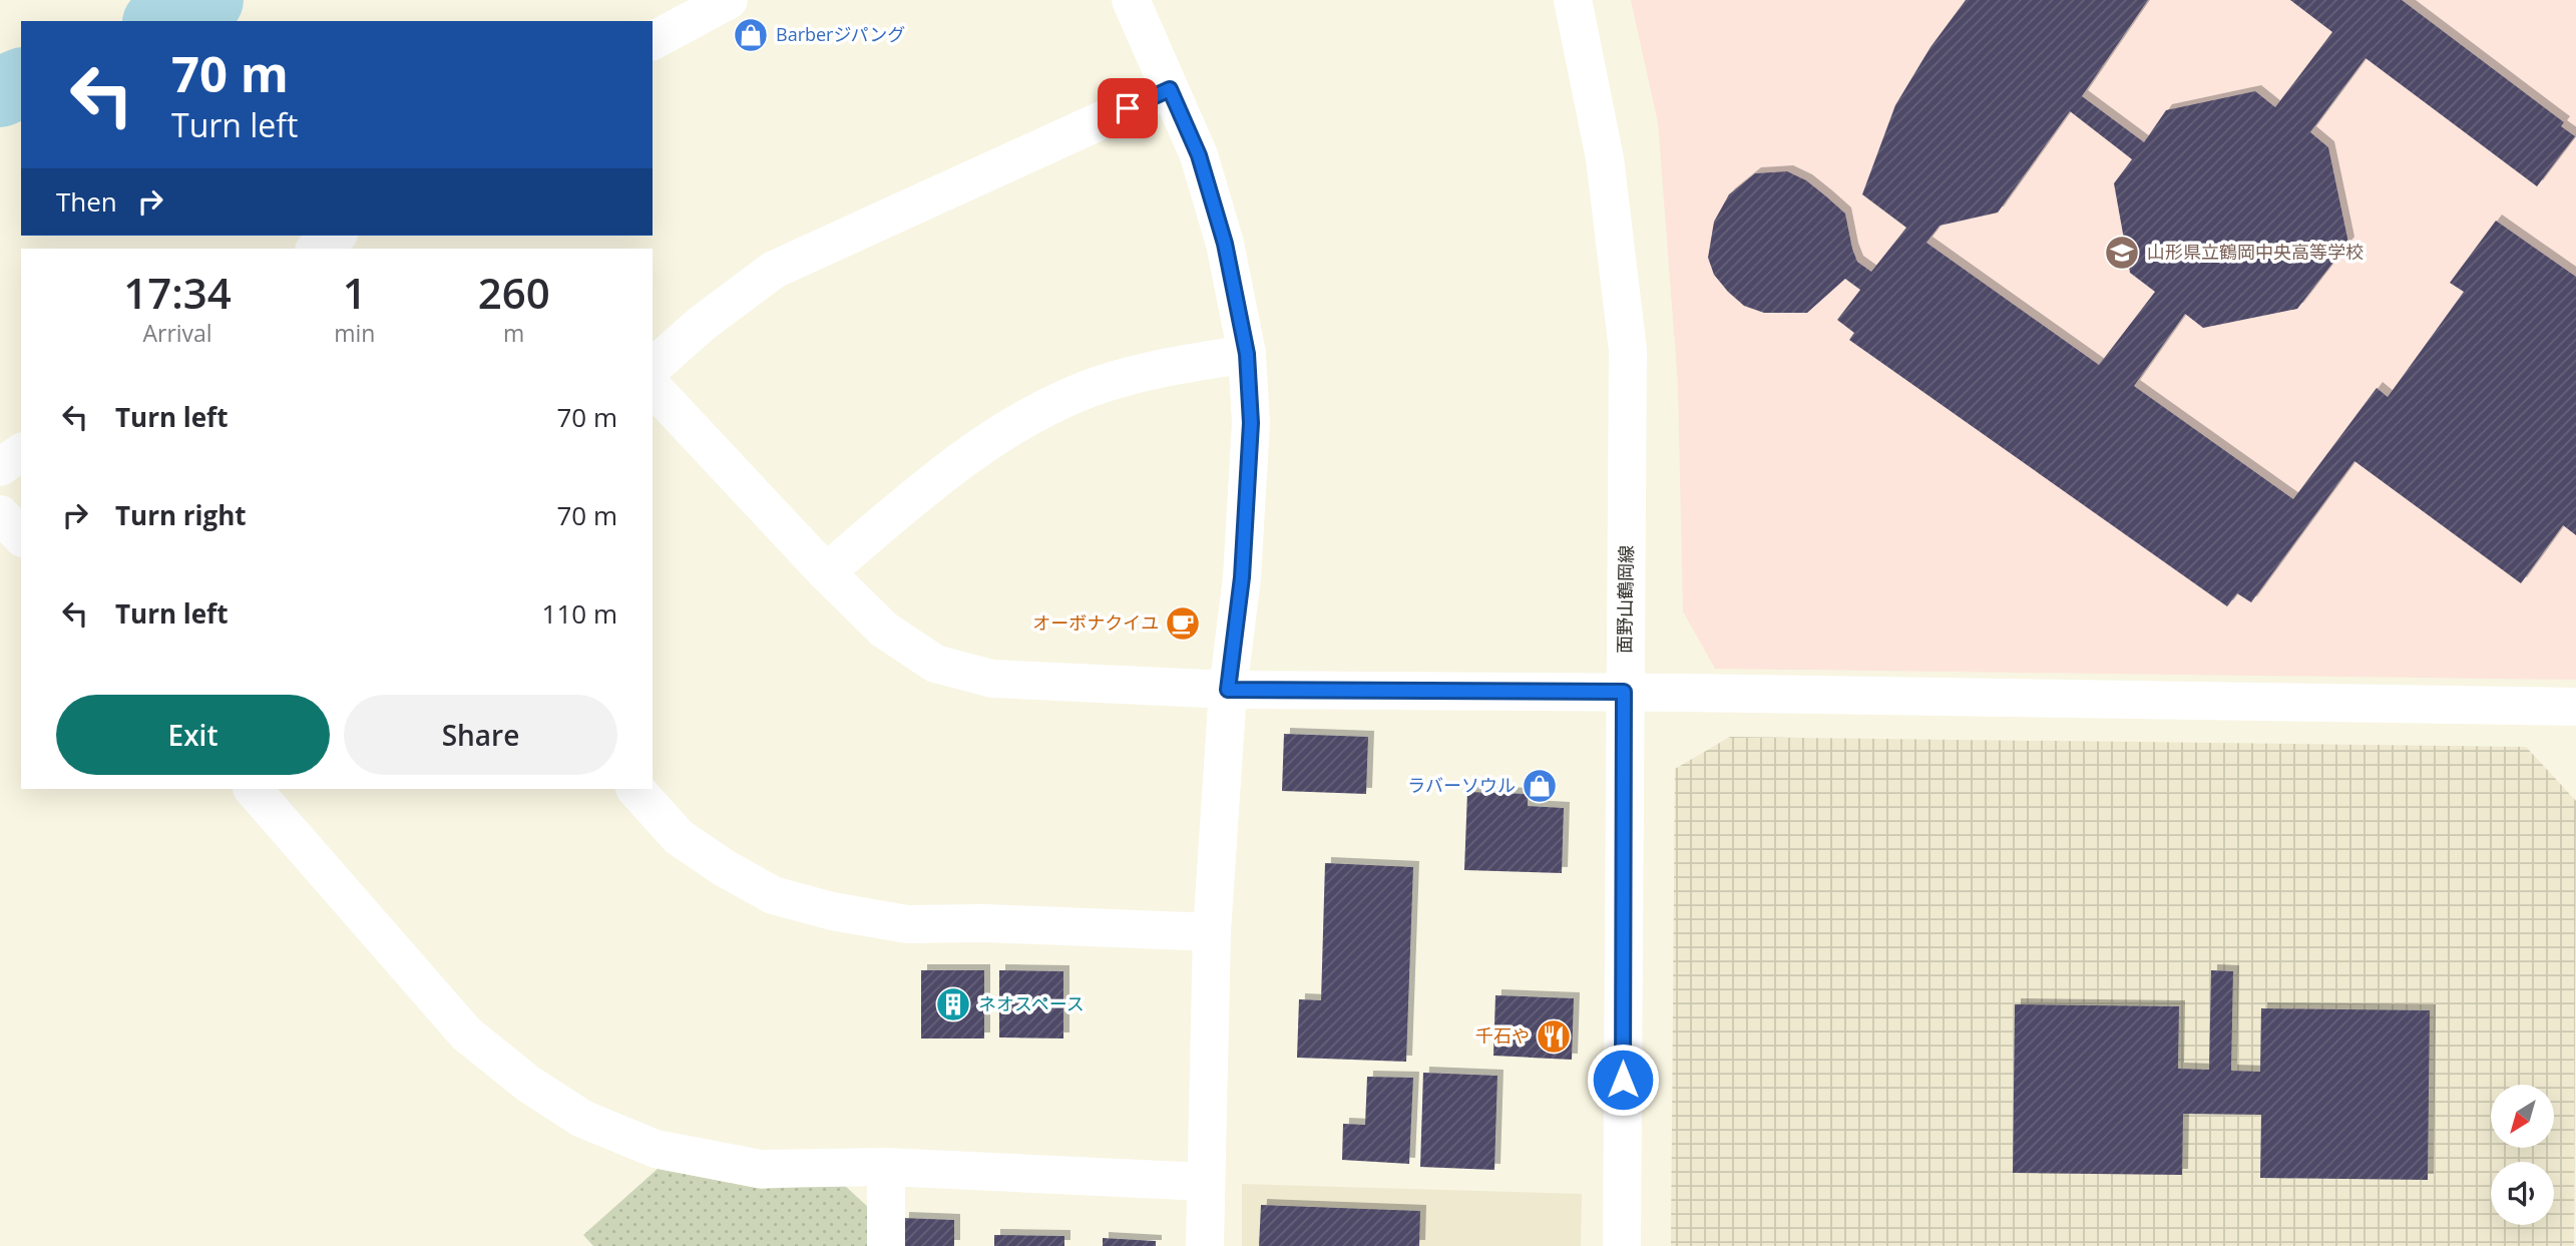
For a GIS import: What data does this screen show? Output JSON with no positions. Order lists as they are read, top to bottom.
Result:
{
  "streets": {
    "street": ["面野山鶴岡線"]
  },
  "places": {
    "shop": ["Barberジパング", "ラバーソウル"],
    "school or university": ["山形県立鶴岡中央高等学校"],
    "cafe": ["オーボナクイユ"],
    "building": ["ネオスペース"],
    "restaurant": ["千石や"]
  },
  "north": "bottom left",
  "page": {
    "turn": ["70 m", "Turn left"],
    "then": "Then",
    "eta": [
      "17:34",
      "Arrival",
      "1",
      "min",
      "260",
      "m"
    ],
    "list": [
      {
        "name": "Turn left",
        "value": "70 m"
      },
      {
        "name": "Turn right",
        "value": "70 m"
      },
      {
        "name": "Turn left",
        "value": "110 m"
      }
    ],
    "buttons": ["Exit", "Share"]
  }
}
